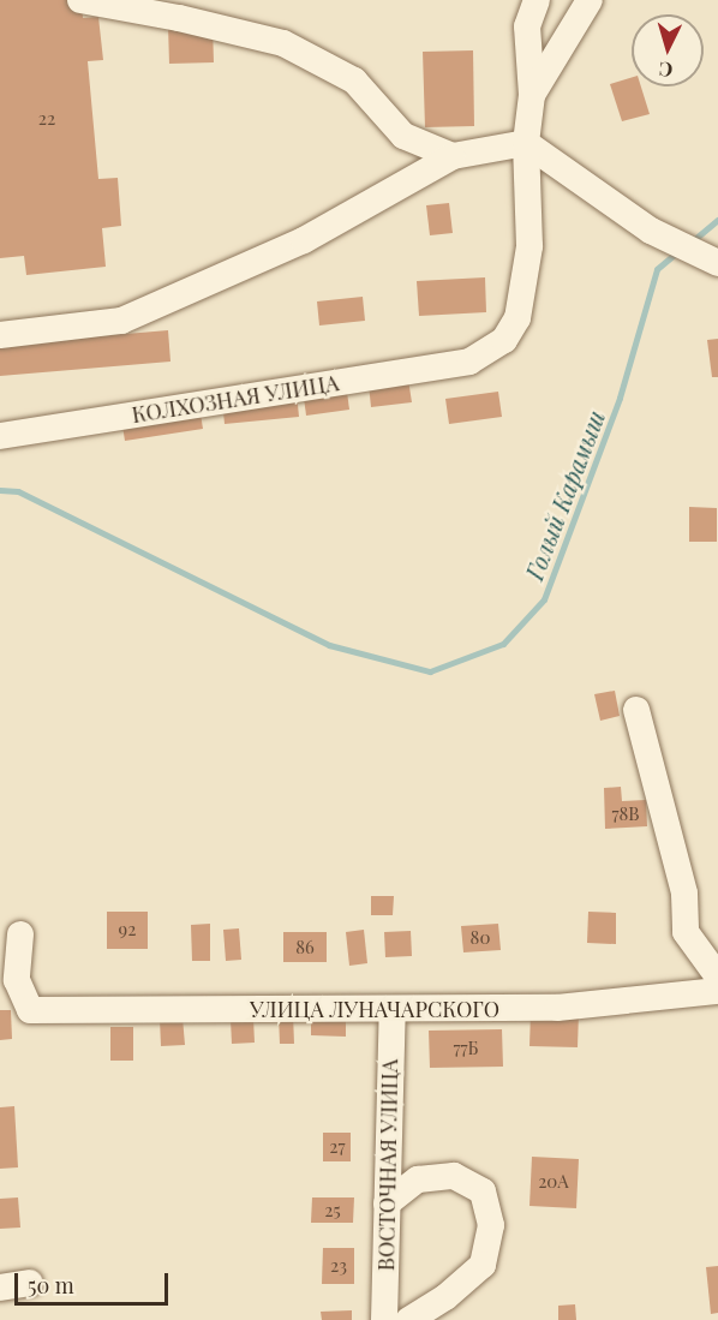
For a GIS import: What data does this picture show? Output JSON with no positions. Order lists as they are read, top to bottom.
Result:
{
  "streets": {
    "street": ["КОЛХОЗНАЯ УЛИЦА", "УЛИЦА ЛУНАЧАРСКОГО", "ВОСТОЧНАЯ УЛИЦА"]
  },
  "crossings": [
    ["УЛИЦА ЛУНАЧАРСКОГО", "ВОСТОЧНАЯ УЛИЦА"]
  ],
  "water": ["Голый Карамыш"],
  "house_numbers": [
    "22",
    "78В",
    "92",
    "80",
    "86",
    "77Б",
    "27",
    "20А",
    "25",
    "23"
  ],
  "scale_bar": "50 m",
  "north": "bottom"
}
